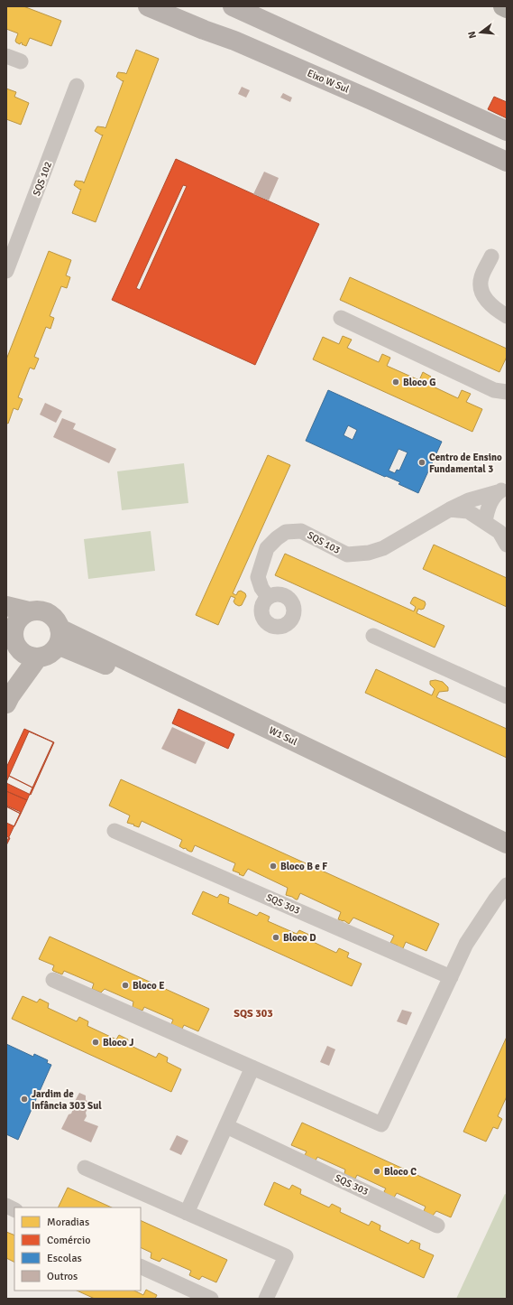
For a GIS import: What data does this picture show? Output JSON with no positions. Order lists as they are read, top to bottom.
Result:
{
  "streets": {
    "main road": ["Eixo W Sul"],
    "street": [
      "SQS 102",
      "SQS 103",
      "W1 Sul",
      "SQS 303"
    ]
  },
  "districts": ["SQS 303"],
  "places": [
    "Bloco G",
    "Centro de Ensino Fundamental 3",
    "Bloco B e F",
    "Bloco D",
    "Bloco E",
    "Bloco J",
    "Jardim de Infância 303 Sul",
    "Bloco C"
  ],
  "legend": [
    "Moradias",
    "Comércio",
    "Escolas",
    "Outros"
  ],
  "north": "left"
}
